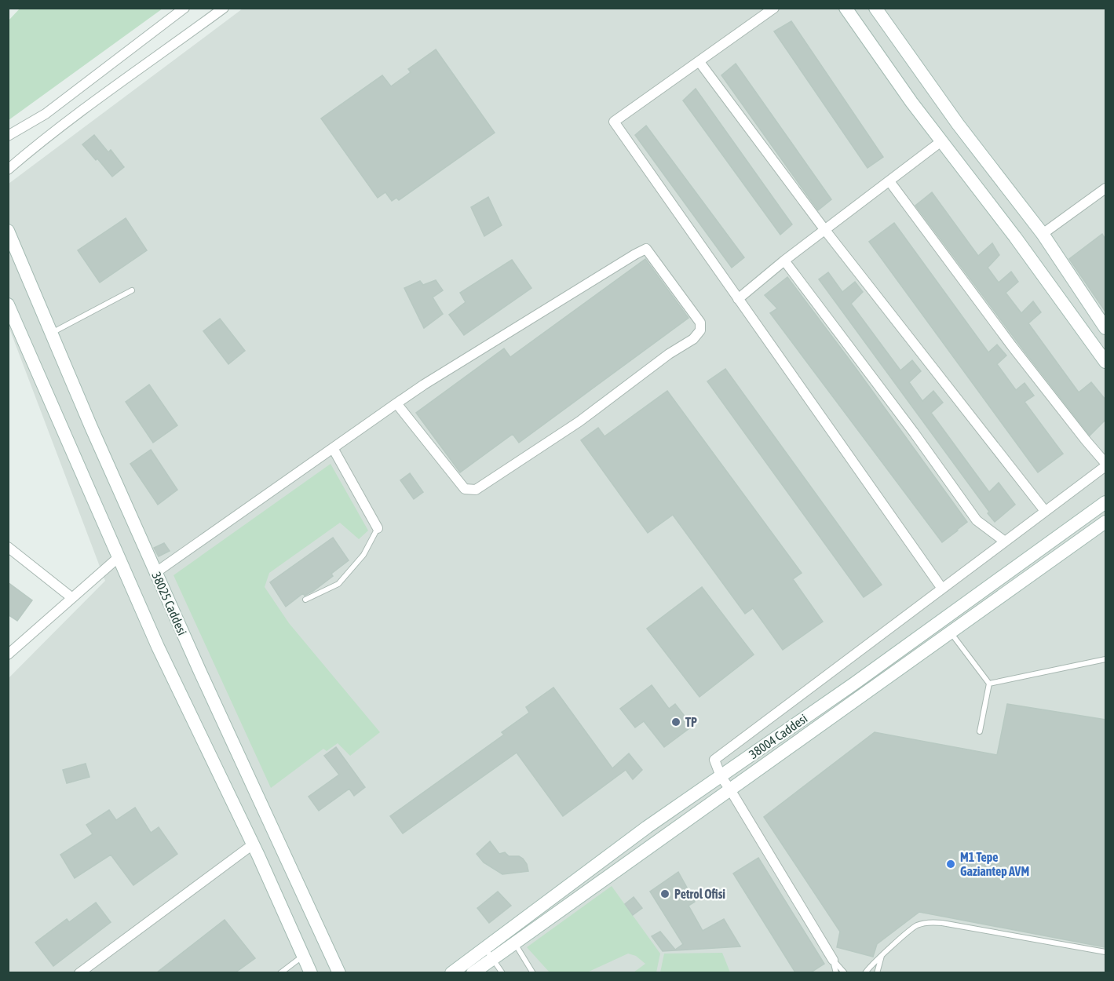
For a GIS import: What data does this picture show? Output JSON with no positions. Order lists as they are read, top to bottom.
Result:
{
  "streets": {
    "street": ["38025 Caddesi", "38004 Caddesi"]
  },
  "places": ["TP", "M1 Tepe Gaziantep AVM", "Petrol Ofisi"]
}
